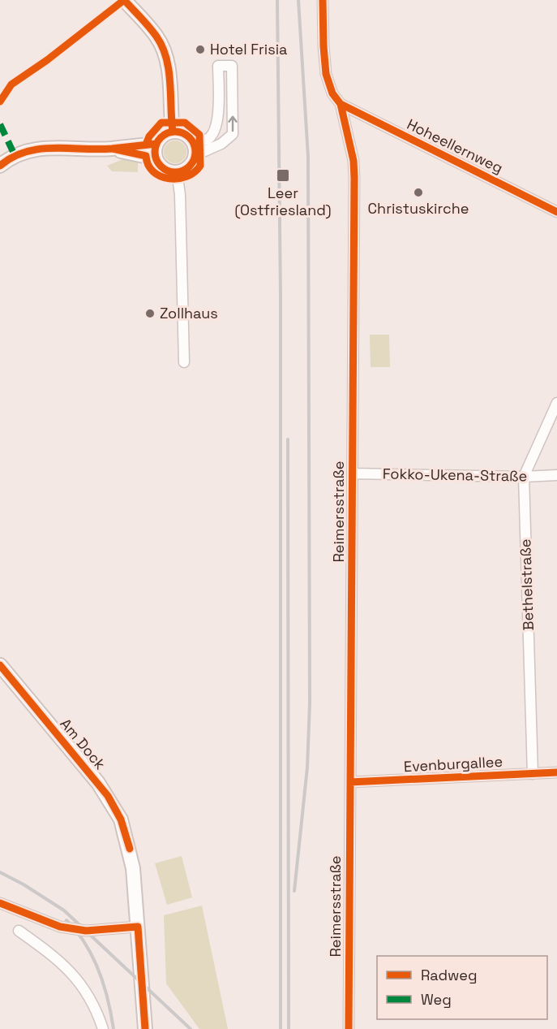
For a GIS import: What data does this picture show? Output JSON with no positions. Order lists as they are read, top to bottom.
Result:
{
  "streets": {
    "main road": ["Am Dock"],
    "street": [
      "Hoheellernweg",
      "Fokko-Ukena-Straße",
      "Reimersstraße",
      "Bethelstraße",
      "Evenburgallee"
    ]
  },
  "crossings": [
    ["Hoheellernweg", "Reimersstraße"],
    ["Fokko-Ukena-Straße", "Reimersstraße"],
    ["Fokko-Ukena-Straße", "Bethelstraße"],
    ["Reimersstraße", "Evenburgallee"],
    ["Bethelstraße", "Evenburgallee"]
  ],
  "places": {
    "other": ["Hotel Frisia", "Christuskirche", "Zollhaus"],
    "transit": ["Leer (Ostfriesland)"]
  },
  "legend": ["Radweg", "Weg"]
}
